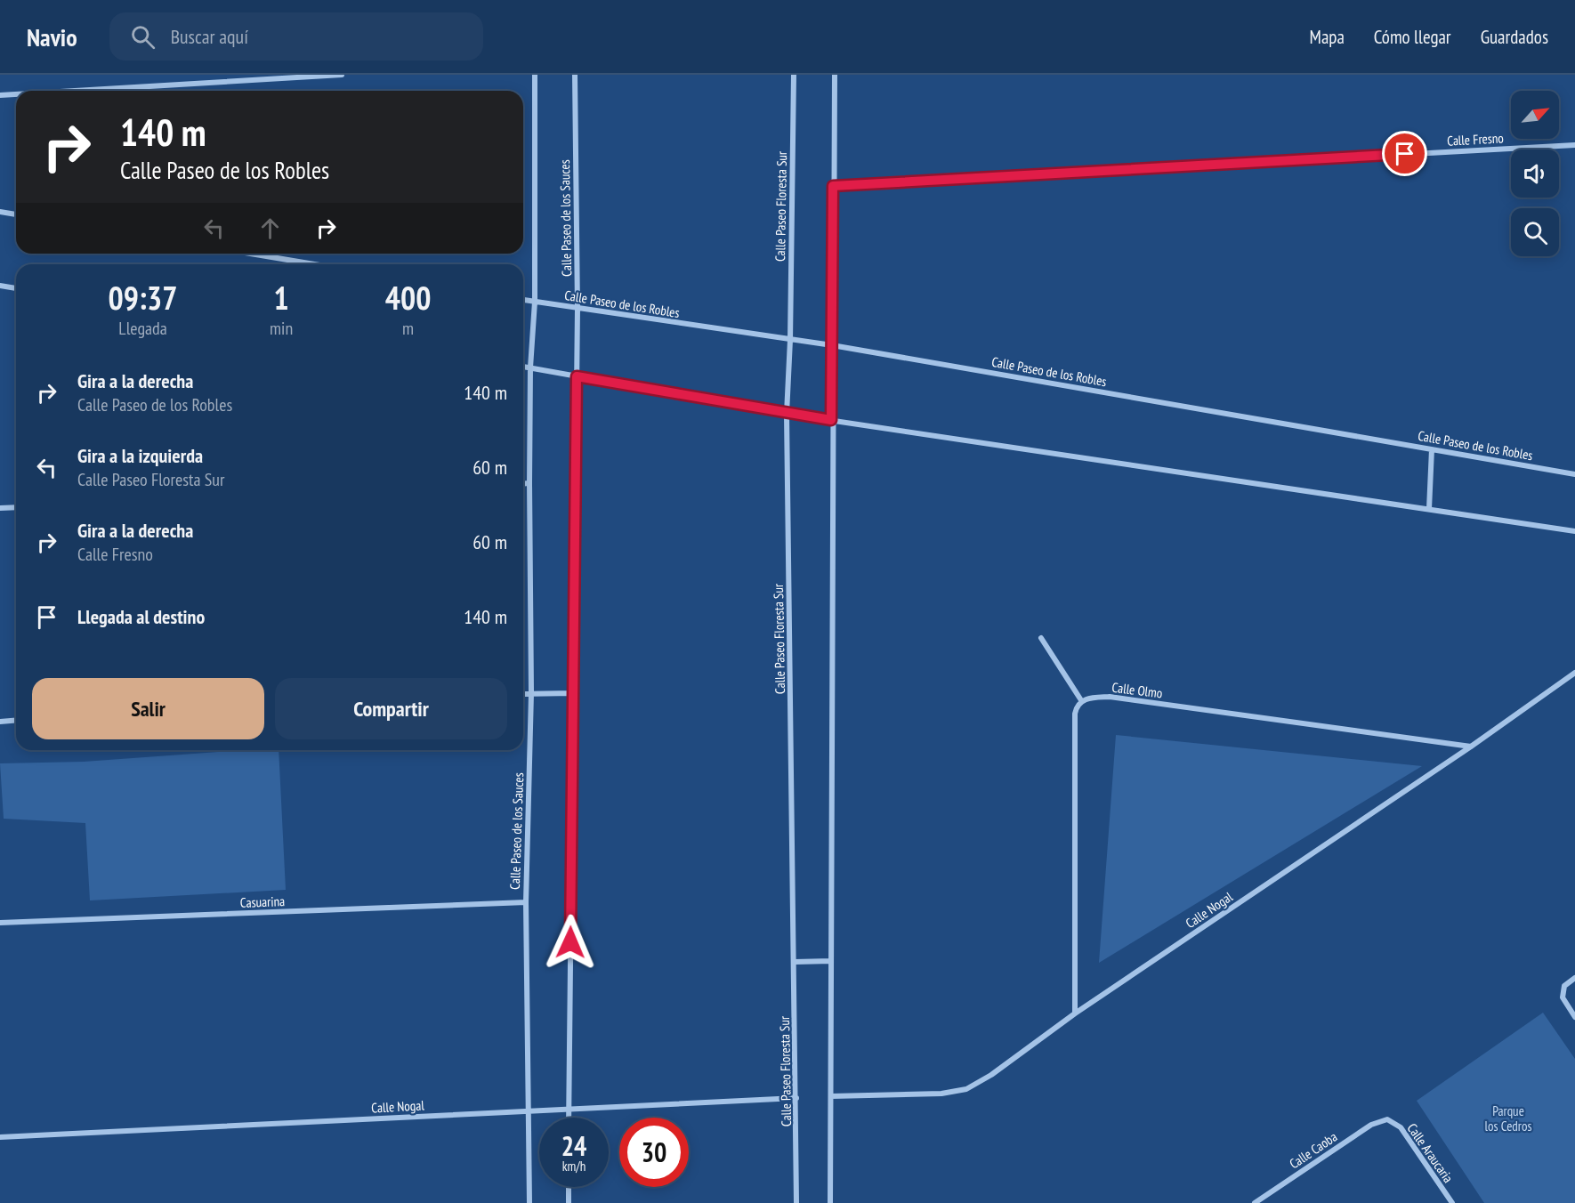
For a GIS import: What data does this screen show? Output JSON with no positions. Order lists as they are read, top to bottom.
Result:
{
  "streets": {
    "street": [
      "Calle Fresno",
      "Calle Paseo Floresta Sur",
      "Calle Paseo de los Sauces",
      "Calle Paseo de los Robles",
      "Calle Olmo",
      "Casuarina",
      "Calle Nogal",
      "Calle Caoba",
      "Calle Araucaria"
    ]
  },
  "crossings": [
    ["Calle Paseo Floresta Sur", "Calle Paseo de los Robles"],
    ["Calle Paseo Floresta Sur", "Calle Nogal"],
    ["Calle Paseo de los Sauces", "Calle Paseo de los Robles"],
    ["Calle Paseo de los Sauces", "Casuarina"],
    ["Calle Paseo de los Sauces", "Calle Nogal"],
    ["Calle Olmo", "Calle Nogal"],
    ["Calle Caoba", "Calle Araucaria"]
  ],
  "parks": ["Parque los Cedros"],
  "north": "top right",
  "page": {
    "header": "Navio",
    "search": "Buscar aquí",
    "nav": ["Mapa", "Cómo llegar", "Guardados"],
    "turn": ["140 m", "Calle Paseo de los Robles"],
    "eta": [
      "09:37",
      "Llegada",
      "1",
      "min",
      "400",
      "m"
    ],
    "list": [
      {
        "name": "Gira a la derecha",
        "note": "Calle Paseo de los Robles",
        "value": "140 m"
      },
      {
        "name": "Gira a la izquierda",
        "note": "Calle Paseo Floresta Sur",
        "value": "60 m"
      },
      {
        "name": "Gira a la derecha",
        "note": "Calle Fresno",
        "value": "60 m"
      },
      {
        "name": "Llegada al destino",
        "value": "140 m"
      }
    ],
    "buttons": ["Salir", "Compartir"],
    "speed": "24 km/h",
    "limit": "30"
  }
}
